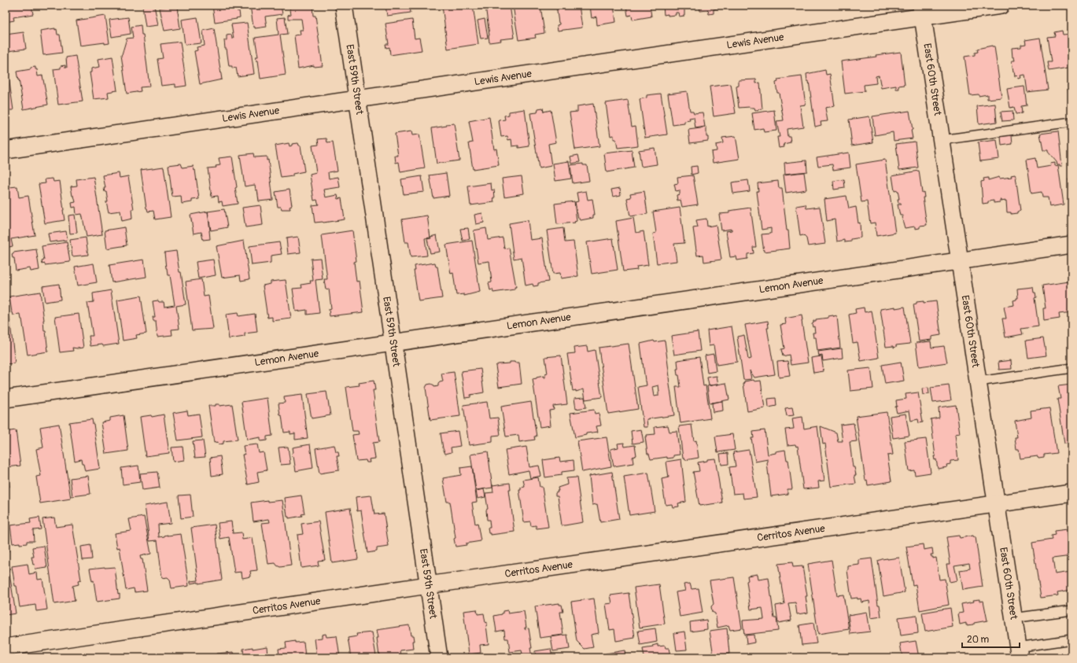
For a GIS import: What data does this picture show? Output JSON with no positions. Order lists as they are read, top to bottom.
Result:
{
  "streets": {
    "street": [
      "Lewis Avenue",
      "East 59th Street",
      "East 60th Street",
      "Lemon Avenue",
      "Cerritos Avenue"
    ]
  },
  "crossings": [
    ["Lewis Avenue", "East 59th Street"],
    ["Lewis Avenue", "East 60th Street"],
    ["East 59th Street", "Lemon Avenue"],
    ["East 59th Street", "Cerritos Avenue"],
    ["East 60th Street", "Lemon Avenue"],
    ["East 60th Street", "Cerritos Avenue"]
  ],
  "scale_bar": "20 m"
}
